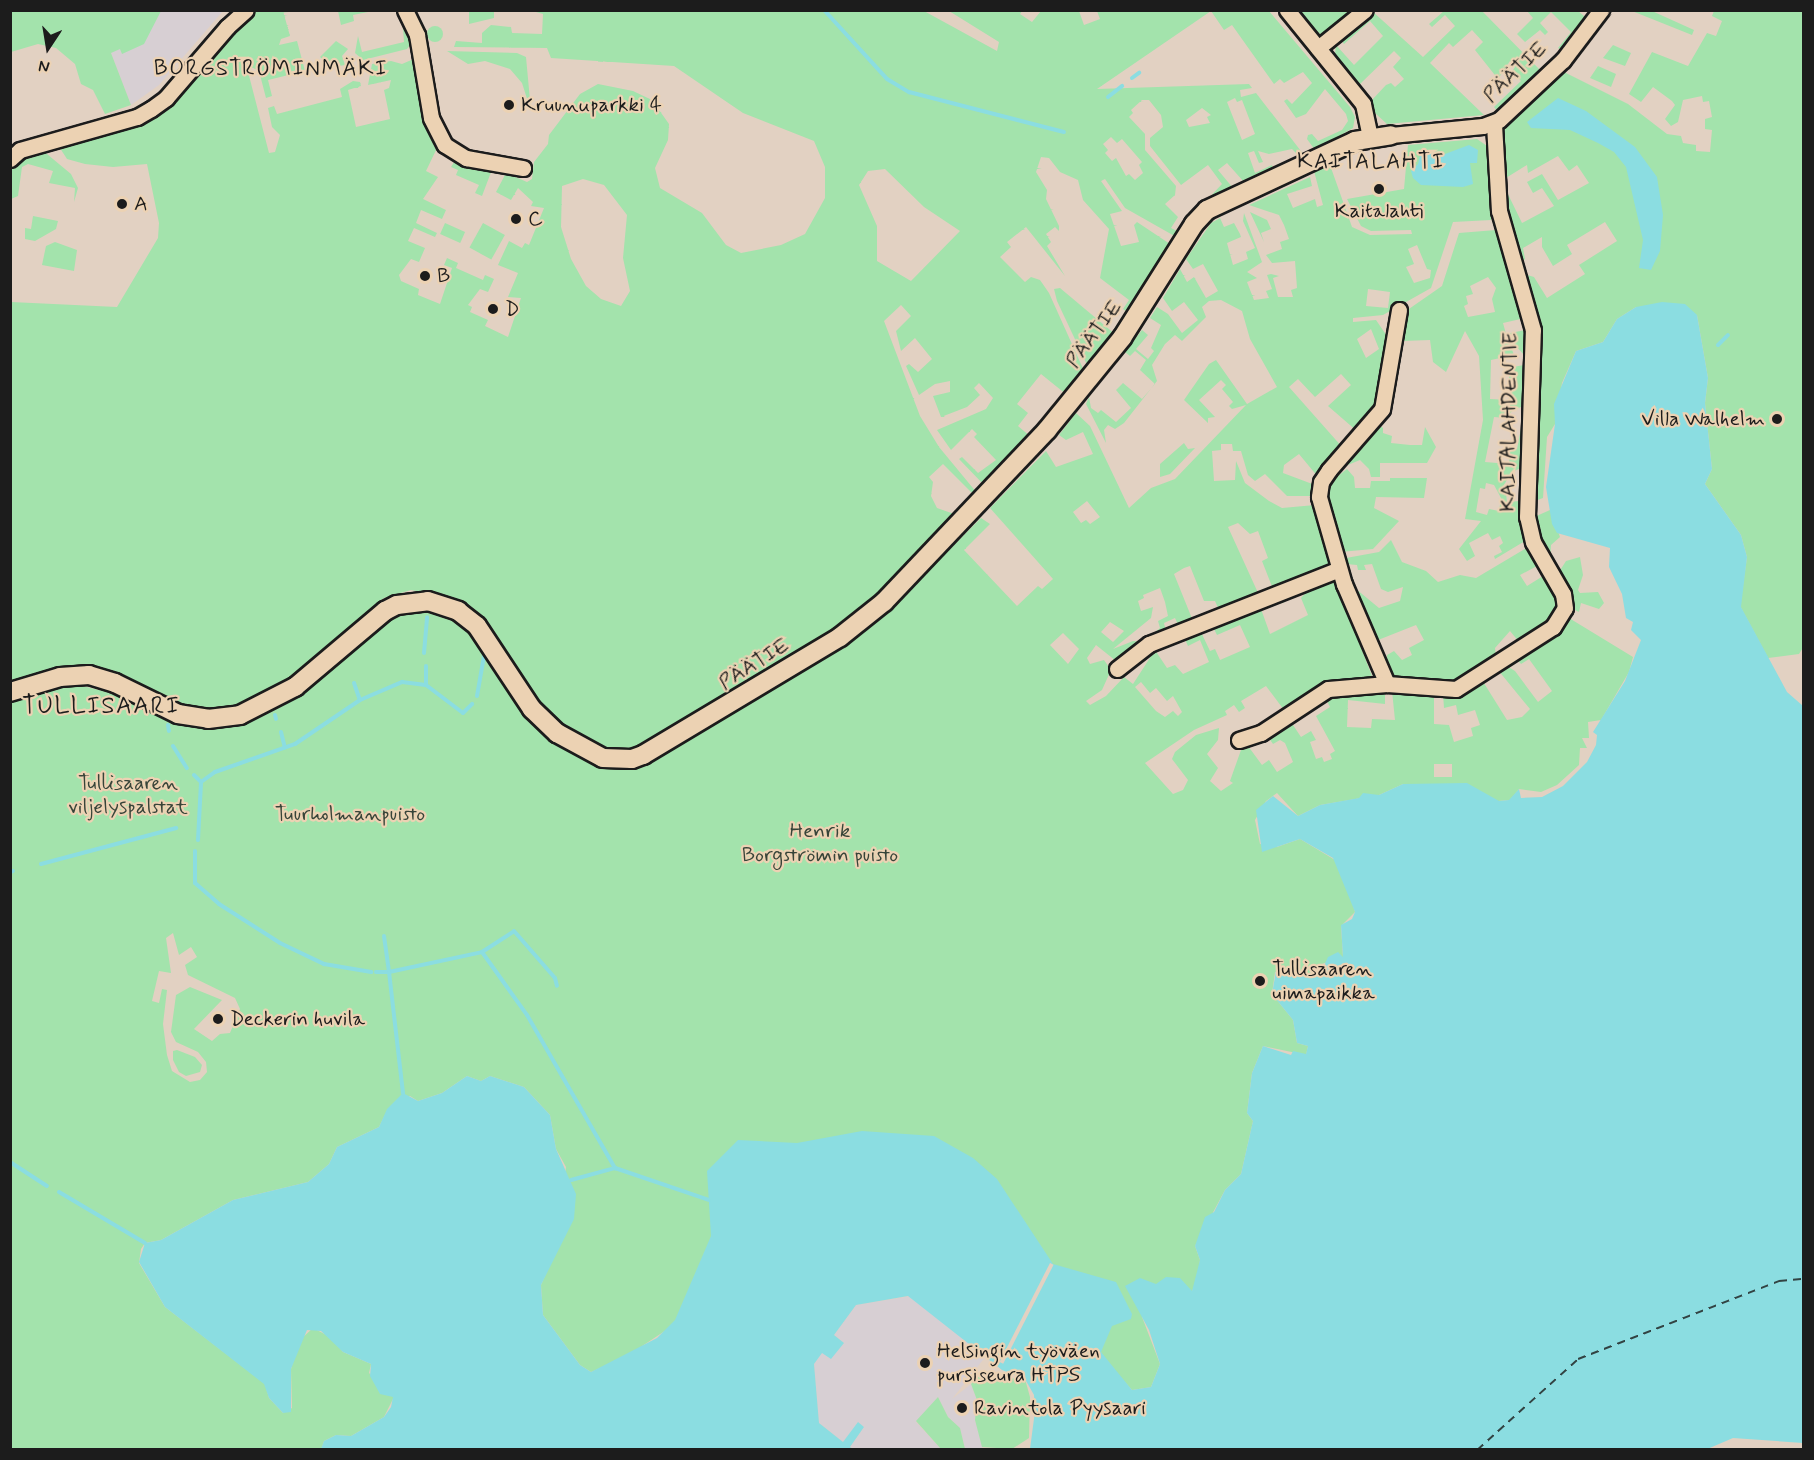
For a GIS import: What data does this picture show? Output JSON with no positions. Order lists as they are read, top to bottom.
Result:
{
  "streets": {
    "street": ["PÄÄTIE", "KAITALAHDENTIE"]
  },
  "crossings": [
    ["PÄÄTIE", "KAITALAHDENTIE"]
  ],
  "districts": ["BORGSTRÖMINMÄKI", "KAITALAHTI", "TULLISAARI"],
  "parks": ["Tullisaaren viljelyspalstat", "Tuurholmanpuisto", "Henrik Borgströmin puisto"],
  "places": [
    "Kruunuparkki 4",
    "Kaitalahti",
    "A",
    "C",
    "B",
    "D",
    "Villa Walhelm",
    "Tullisaaren uimapaikka",
    "Deckerin huvila",
    "Helsingin työväen pursiseura HTPS",
    "Ravintola Pyysaari"
  ],
  "north": "bottom"
}
